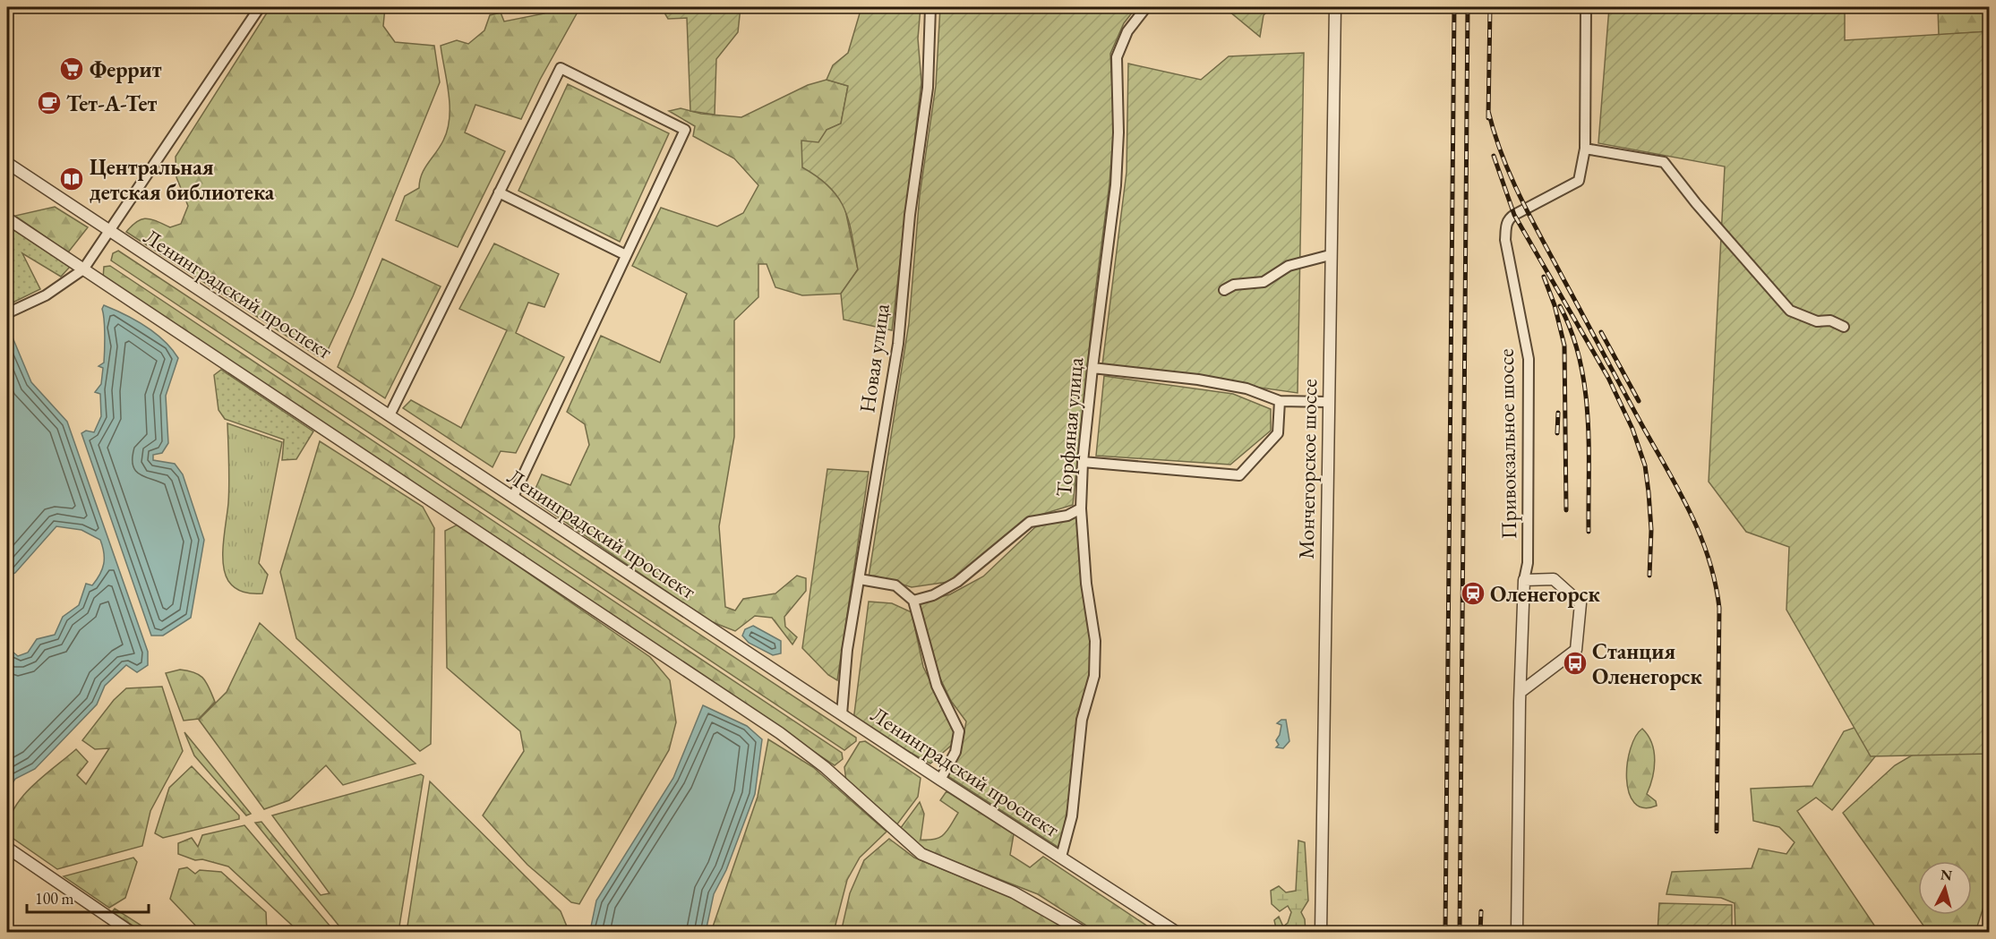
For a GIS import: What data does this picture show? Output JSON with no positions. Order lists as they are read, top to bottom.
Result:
{
  "streets": {
    "street": [
      "Ленинградский проспект",
      "Новая улица",
      "Торфяная улица",
      "Привокзальное шоссе",
      "Мончегорское шоссе"
    ]
  },
  "crossings": [
    ["Ленинградский проспект", "Новая улица"],
    ["Ленинградский проспект", "Торфяная улица"]
  ],
  "places": {
    "supermarket": ["Феррит"],
    "cafe": ["Тет-А-Тет"],
    "library": ["Центральная детская библиотека"],
    "station": ["Оленегорск"],
    "bus stop": ["Станция Оленегорск"]
  },
  "scale_bar": "100 m",
  "north": "top"
}
